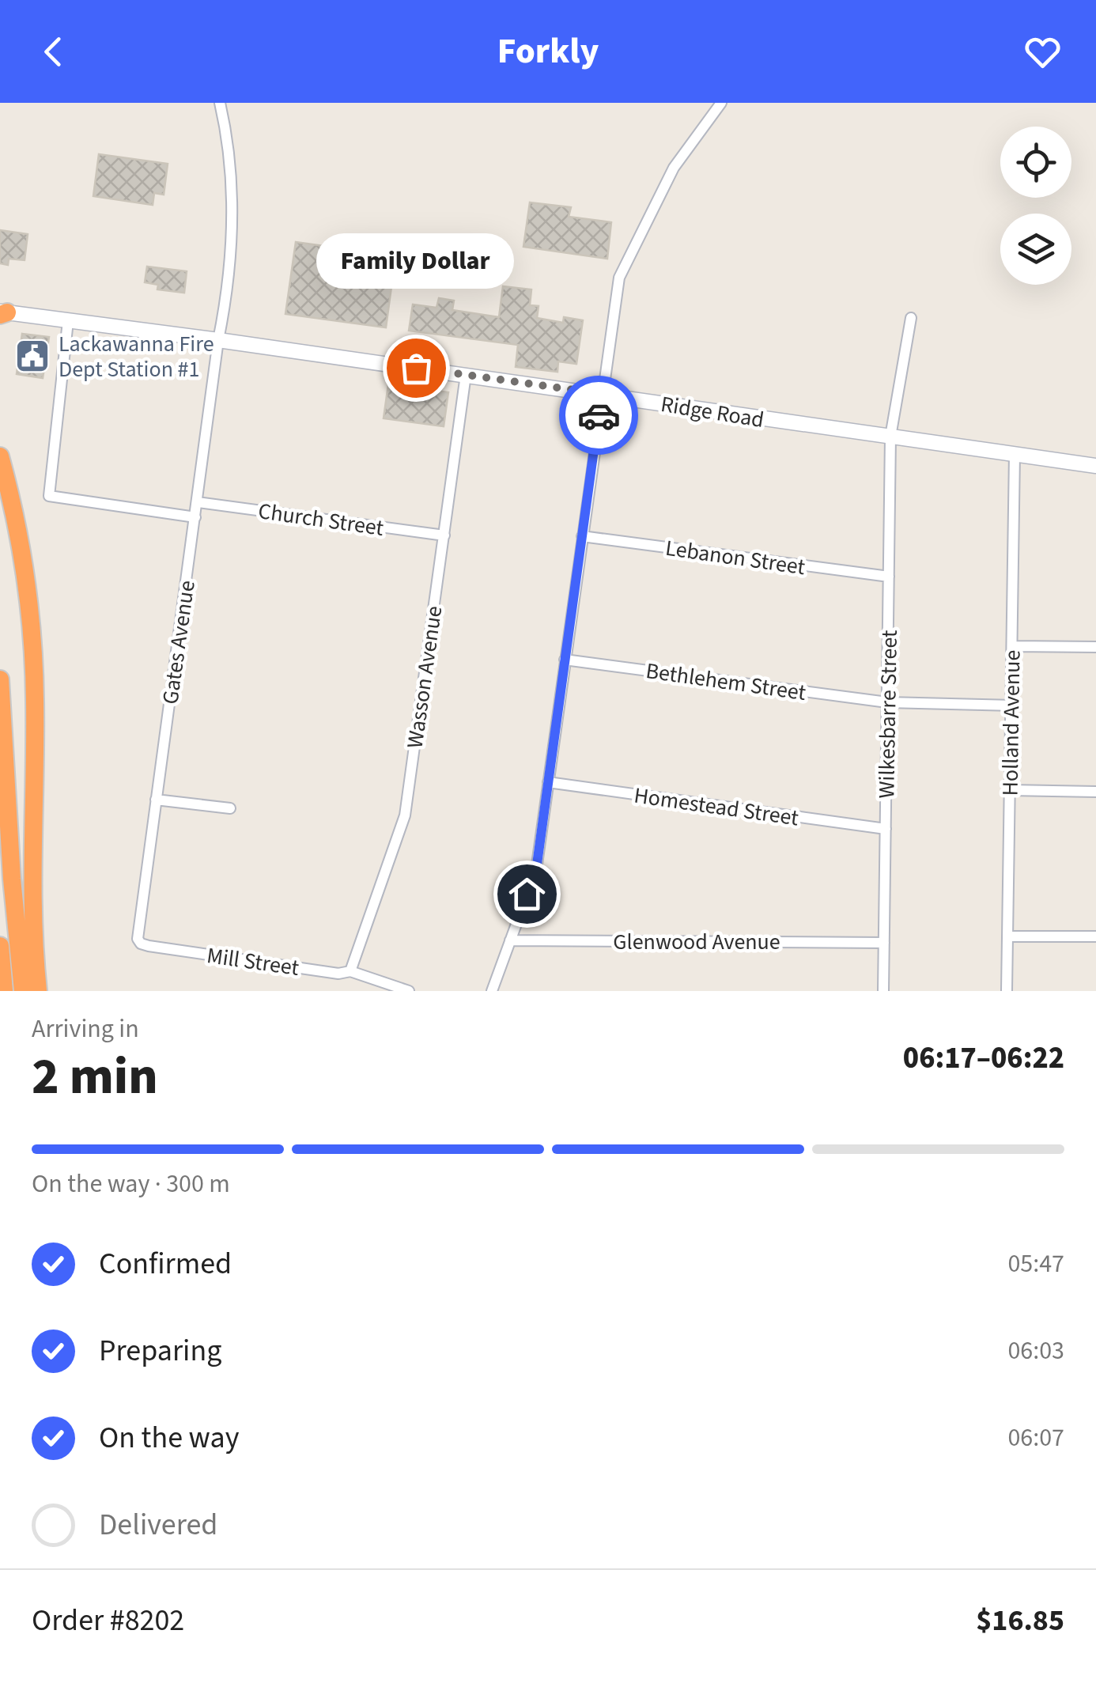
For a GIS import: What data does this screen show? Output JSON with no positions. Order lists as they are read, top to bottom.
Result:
{
  "streets": {
    "main road": ["Ridge Road"],
    "street": [
      "Church Street",
      "Lebanon Street",
      "Gates Avenue",
      "Wasson Avenue",
      "Bethlehem Street",
      "Wilkesbarre Street",
      "Holland Avenue",
      "Homestead Street",
      "Glenwood Avenue",
      "Mill Street"
    ]
  },
  "crossings": [
    ["Ridge Road", "Gates Avenue"],
    ["Ridge Road", "Wasson Avenue"],
    ["Ridge Road", "Wilkesbarre Street"],
    ["Ridge Road", "Holland Avenue"],
    ["Church Street", "Gates Avenue"],
    ["Church Street", "Wasson Avenue"],
    ["Lebanon Street", "Wilkesbarre Street"],
    ["Gates Avenue", "Mill Street"],
    ["Wasson Avenue", "Mill Street"],
    ["Bethlehem Street", "Wilkesbarre Street"],
    ["Bethlehem Street", "Holland Avenue"],
    ["Wilkesbarre Street", "Homestead Street"],
    ["Wilkesbarre Street", "Glenwood Avenue"]
  ],
  "places": {
    "public building": ["Lackawanna Fire Dept Station #1"],
    "other": ["Family Dollar"]
  },
  "page": {
    "header": "Forkly",
    "bubble": "Family Dollar",
    "heading": ["2 min", "Arriving in", "06:17–06:22"],
    "panel": ["Order #8202", "$16.85"],
    "bar": "On the way · 300 m",
    "list": [
      ["Confirmed", "05:47"],
      ["Preparing", "06:03"],
      ["On the way", "06:07"],
      "Delivered"
    ]
  }
}
